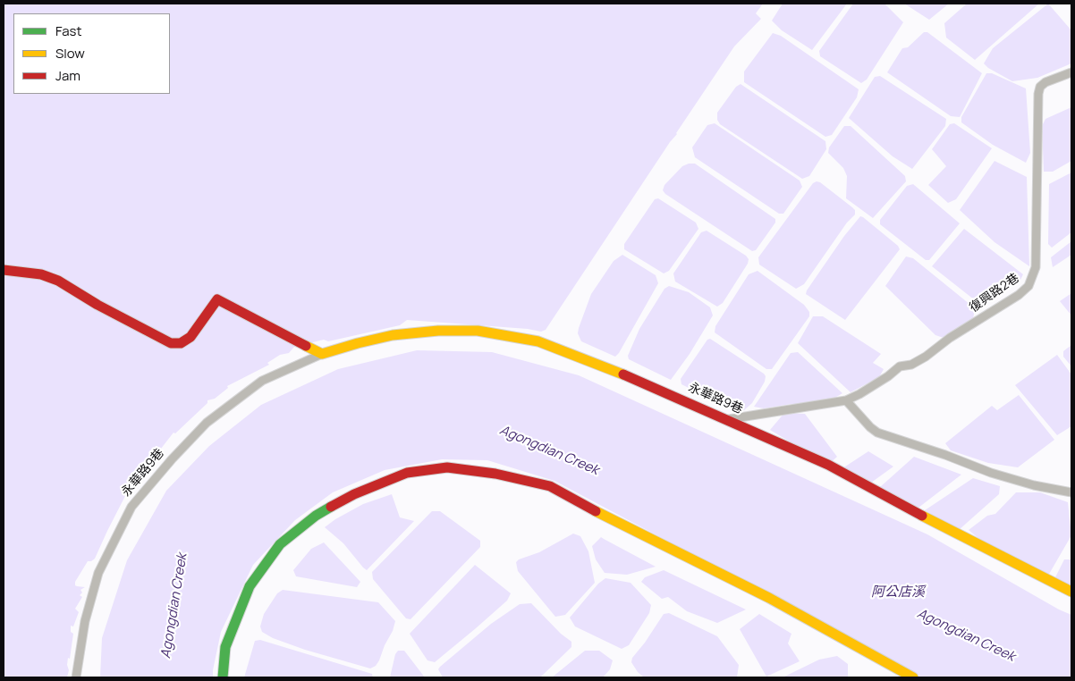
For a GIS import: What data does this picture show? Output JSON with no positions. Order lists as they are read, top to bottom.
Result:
{
  "streets": {
    "street": ["復興路2巷", "永華路9巷"]
  },
  "crossings": [
    ["復興路2巷", "永華路9巷"]
  ],
  "water": ["Agongdian Creek", "阿公店溪"],
  "legend": ["Fast", "Slow", "Jam"]
}
